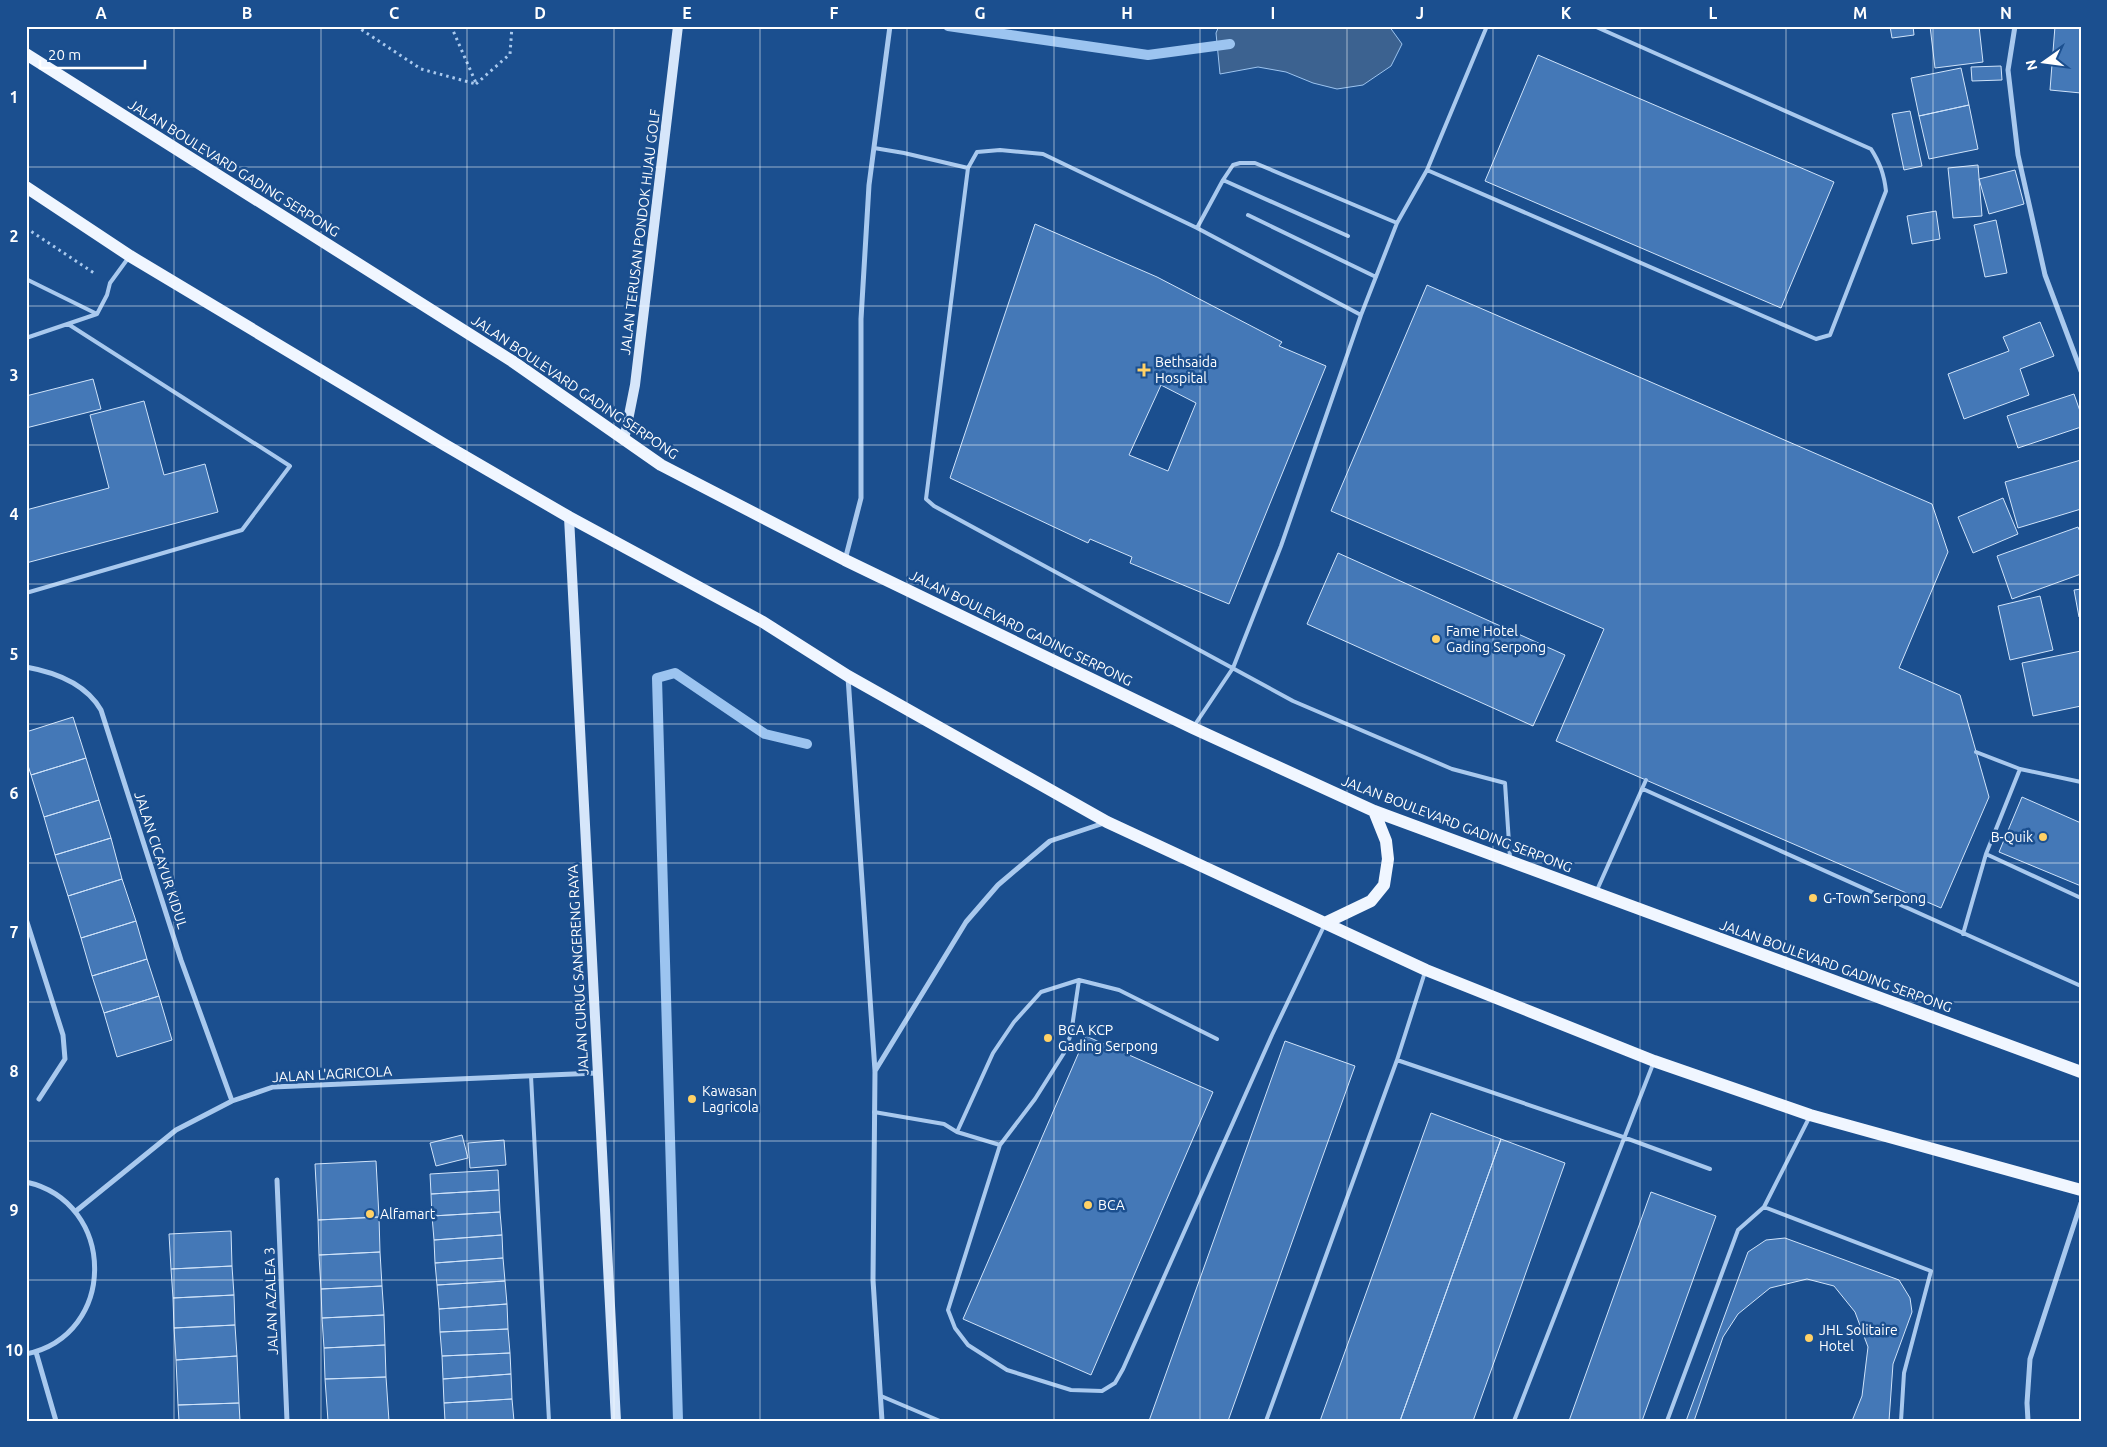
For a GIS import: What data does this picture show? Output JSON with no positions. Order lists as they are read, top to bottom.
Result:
{
  "streets": {
    "main road": ["JALAN BOULEVARD GADING SERPONG", "JALAN TERUSAN PONDOK HIJAU GOLF", "JALAN CURUG SANGERENG RAYA"],
    "street": ["JALAN CICAYUR KIDUL", "JALAN L'AGRICOLA", "JALAN AZALEA 3"]
  },
  "crossings": [
    ["JALAN BOULEVARD GADING SERPONG", "JALAN TERUSAN PONDOK HIJAU GOLF"],
    ["JALAN CICAYUR KIDUL", "JALAN L'AGRICOLA"],
    ["JALAN CURUG SANGERENG RAYA", "JALAN L'AGRICOLA"]
  ],
  "places": {
    "health": ["Bethsaida Hospital"],
    "other": [
      "Fame Hotel Gading Serpong",
      "B-Quik",
      "G-Town Serpong",
      "BCA KCP Gading Serpong",
      "Kawasan Lagricola",
      "BCA",
      "Alfamart",
      "JHL Solitaire Hotel"
    ]
  },
  "scale_bar": "20 m",
  "north": "left",
  "grid": {
    "columns": [
      "A",
      "B",
      "C",
      "D",
      "E",
      "F",
      "G",
      "H",
      "I",
      "J",
      "K",
      "L",
      "M",
      "N"
    ],
    "rows": [
      "1",
      "2",
      "3",
      "4",
      "5",
      "6",
      "7",
      "8",
      "9",
      "10"
    ]
  }
}
